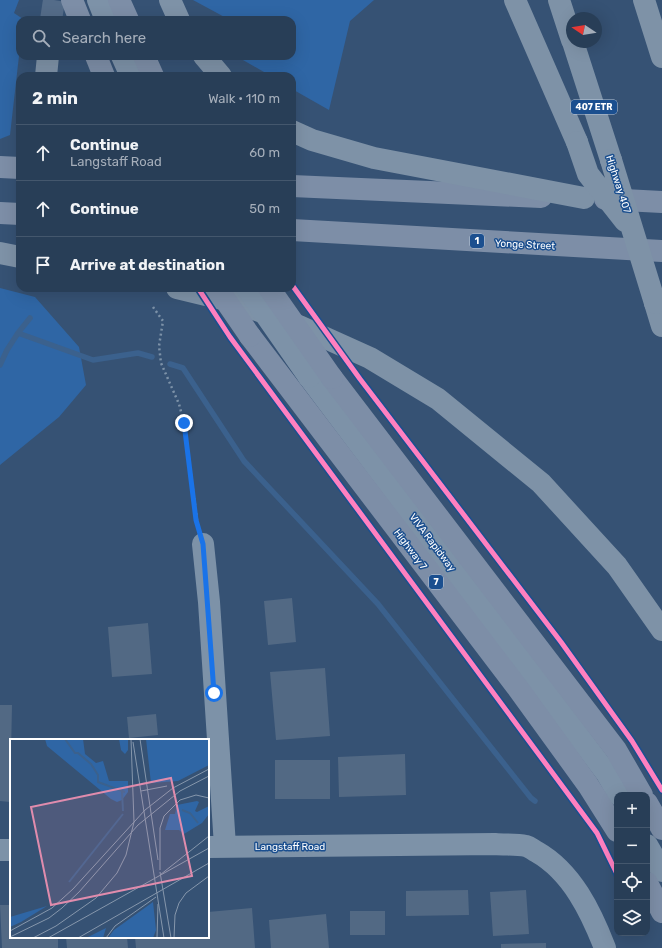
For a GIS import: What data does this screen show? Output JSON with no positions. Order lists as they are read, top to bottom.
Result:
{
  "streets": {
    "highway": ["407 ETR", "Highway 407"],
    "main road": [
      "1",
      "Yonge Street",
      "Highway 7",
      "7"
    ],
    "street": ["VIVA Rapidway", "Langstaff Road"]
  },
  "north": "left",
  "page": {
    "search": "Search here",
    "heading": ["2 min", "Walk · 110 m"],
    "list": [
      ["Continue", "Langstaff Road", "60 m"],
      ["Continue", "50 m"],
      "Arrive at destination"
    ],
    "map_buttons": ["+", "−"]
  }
}
